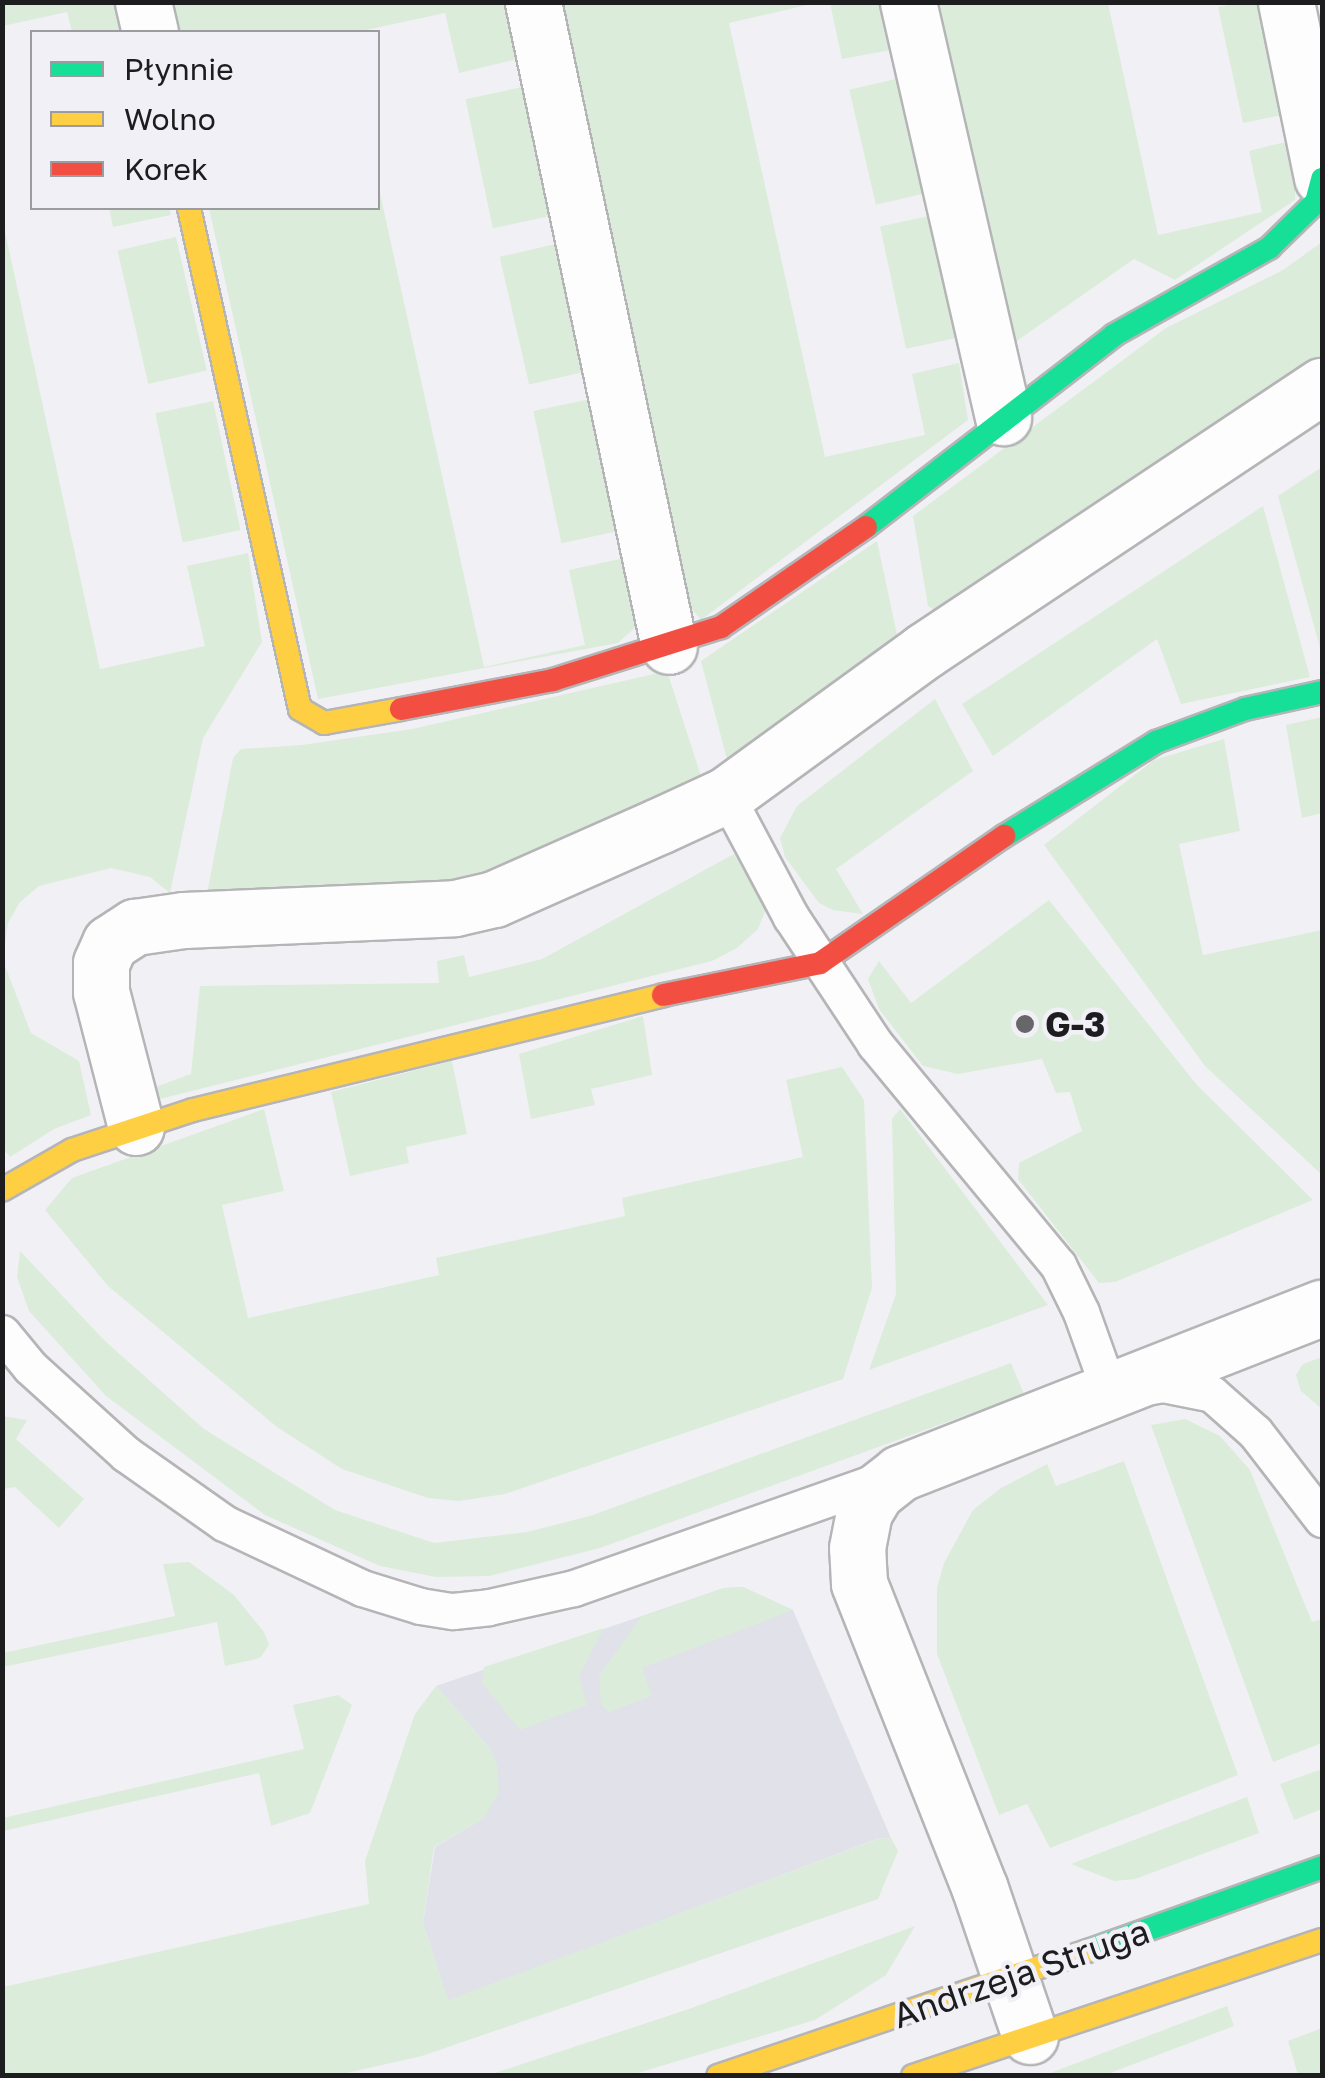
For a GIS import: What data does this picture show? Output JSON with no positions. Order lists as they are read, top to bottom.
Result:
{
  "streets": {
    "street": ["Andrzeja Struga"]
  },
  "places": ["G-3"],
  "legend": ["Płynnie", "Wolno", "Korek"]
}
